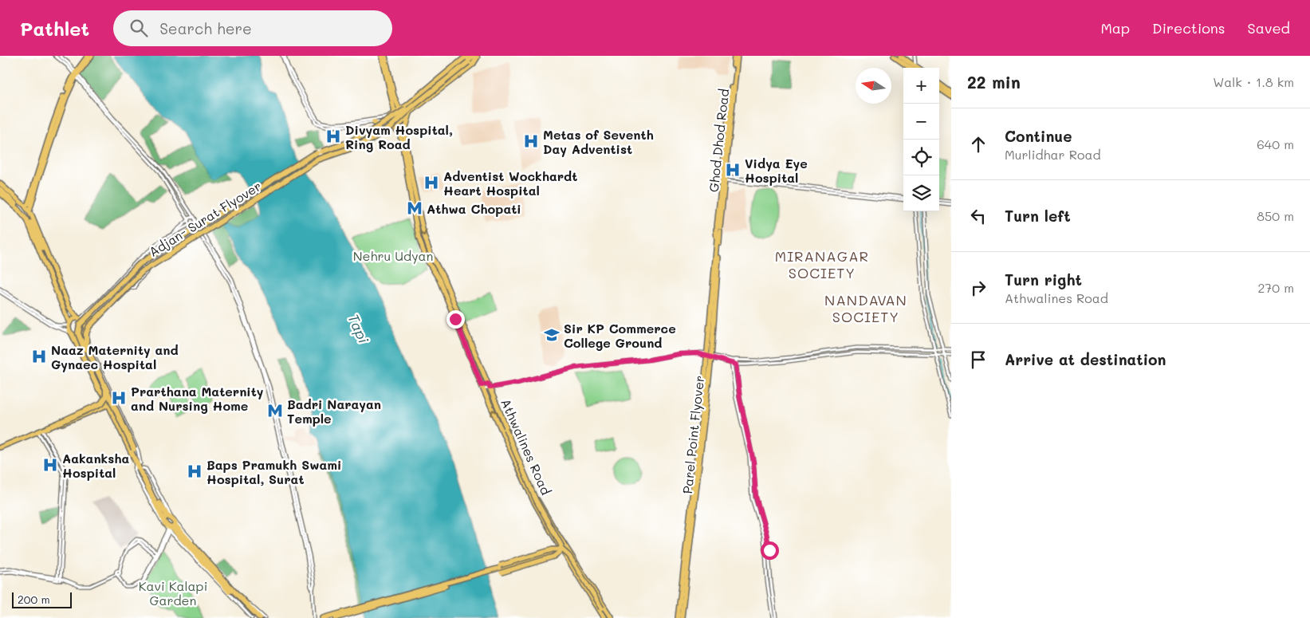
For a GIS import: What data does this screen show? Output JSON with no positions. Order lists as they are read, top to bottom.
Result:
{
  "streets": {
    "highway": ["Adjan- Surat Flyover"],
    "main road": ["Ghod Dhod Road", "Parel Point Flyover", "Athwalines Road"]
  },
  "crossings": [
    ["Ghod Dhod Road", "Parel Point Flyover"]
  ],
  "districts": ["MIRANAGAR SOCIETY", "NANDAVAN SOCIETY"],
  "water": ["Tapi"],
  "parks": ["Nehru Udyan", "Kavi Kalapi Garden"],
  "places": {
    "hospital": [
      "Divyam Hospital, Ring Road",
      "Metas of Seventh Day Adventist",
      "Vidya Eye Hospital",
      "Adventist Wockhardt Heart Hospital",
      "Naaz Maternity and Gynaec Hospital",
      "Prarthana Maternity and Nursing Home",
      "Aakanksha Hospital",
      "Baps Pramukh Swami Hospital, Surat"
    ],
    "metro station": ["Athwa Chopati", "Badri Narayan Temple"],
    "school or university": ["Sir KP Commerce College Ground"]
  },
  "scale_bar": "200 m",
  "north": "left",
  "page": {
    "header": "Pathlet",
    "search": "Search here",
    "nav": ["Map", "Directions", "Saved"],
    "heading": ["22 min", "Walk · 1.8 km"],
    "map_buttons": ["+", "−"],
    "list": [
      ["Continue", "Murlidhar Road", "640 m"],
      ["Turn left", "850 m"],
      ["Turn right", "Athwalines Road", "270 m"],
      "Arrive at destination"
    ],
    "scale": "200 m"
  }
}
